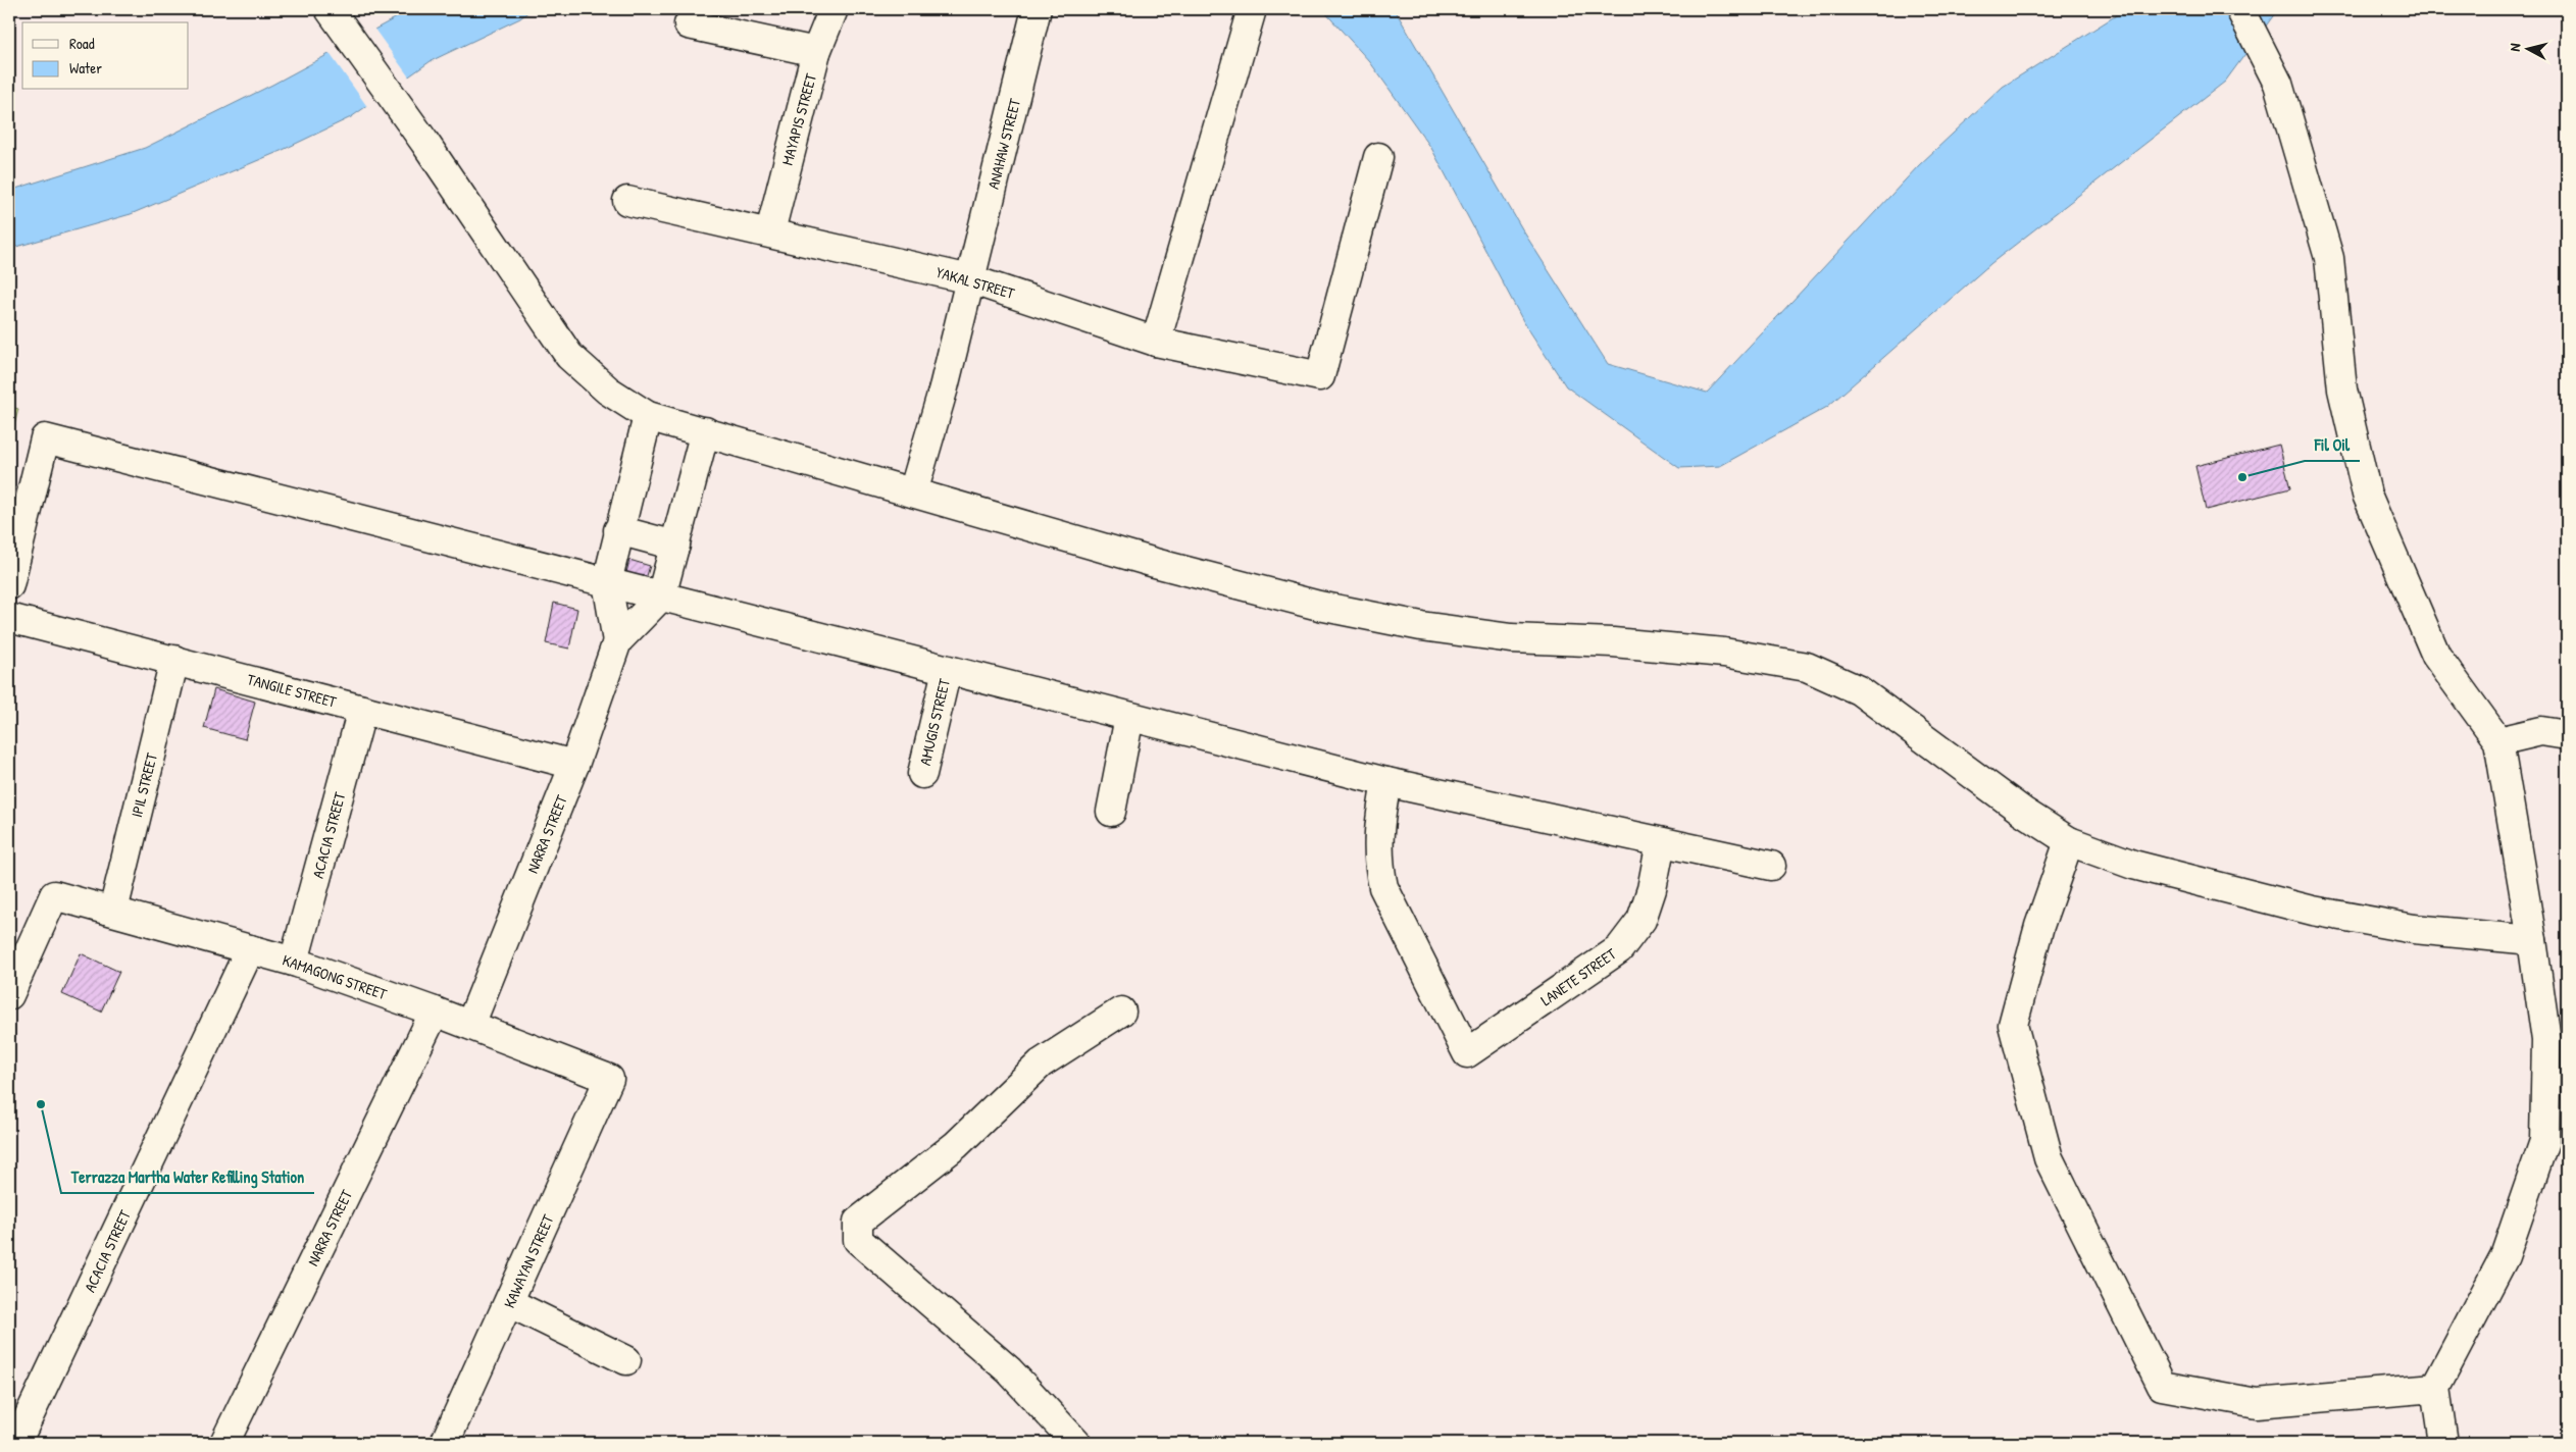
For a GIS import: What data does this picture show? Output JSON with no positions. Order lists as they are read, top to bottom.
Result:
{
  "streets": {
    "street": [
      "MAYAPIS STREET",
      "ANAHAW STREET",
      "YAKAL STREET",
      "TANGILE STREET",
      "AMUGIS STREET",
      "IPIL STREET",
      "NARRA STREET",
      "ACACIA STREET",
      "KAMAGONG STREET",
      "LANETE STREET",
      "KAWAYAN STREET"
    ]
  },
  "crossings": [
    ["MAYAPIS STREET", "YAKAL STREET"],
    ["ANAHAW STREET", "YAKAL STREET"],
    ["TANGILE STREET", "IPIL STREET"],
    ["TANGILE STREET", "NARRA STREET"],
    ["TANGILE STREET", "ACACIA STREET"],
    ["IPIL STREET", "KAMAGONG STREET"],
    ["NARRA STREET", "KAMAGONG STREET"],
    ["ACACIA STREET", "KAMAGONG STREET"],
    ["KAMAGONG STREET", "KAWAYAN STREET"]
  ],
  "places": ["Fil Oil", "Terrazza Martha Water Refilling Station"],
  "legend": ["Road", "Water"],
  "north": "left"
}
